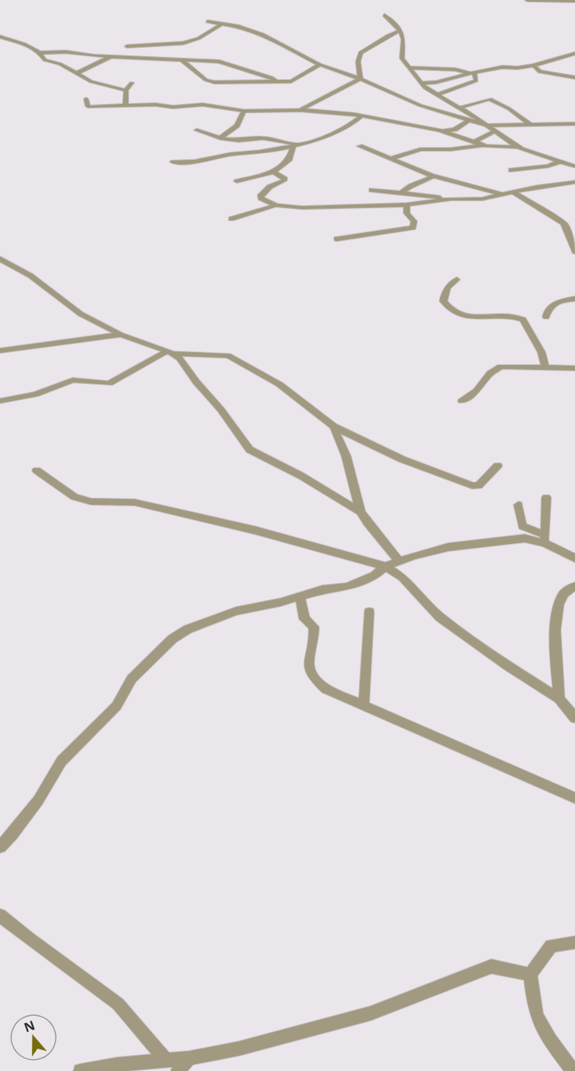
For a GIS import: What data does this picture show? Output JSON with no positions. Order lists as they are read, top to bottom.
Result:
{
  "north": "top"
}
